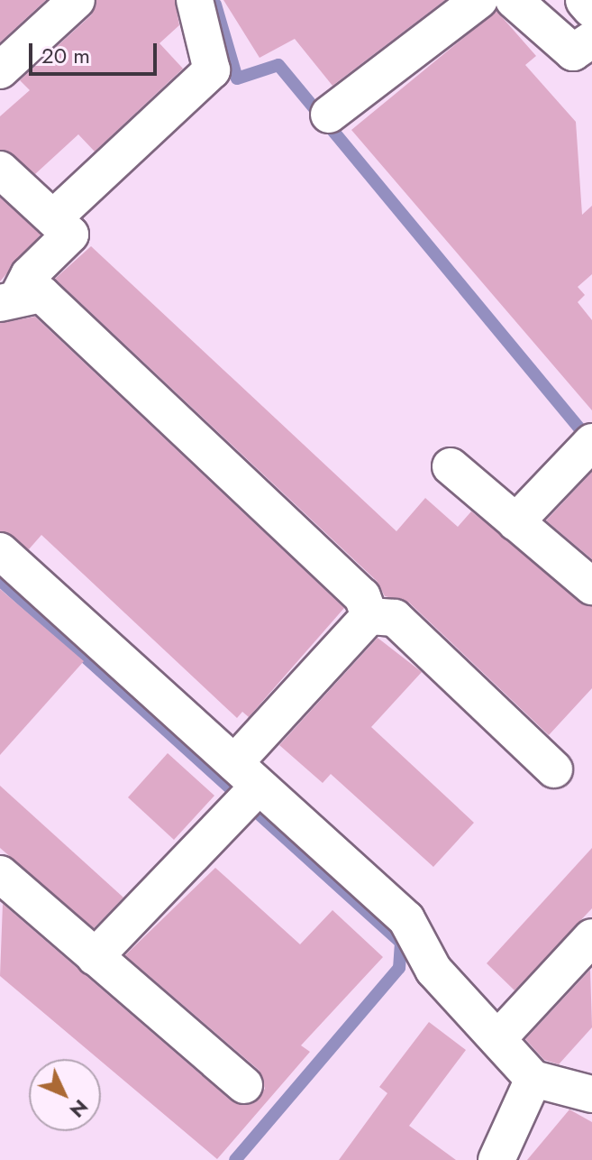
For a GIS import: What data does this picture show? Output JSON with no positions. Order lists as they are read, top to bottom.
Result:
{
  "scale_bar": "20 m",
  "north": "bottom right"
}
